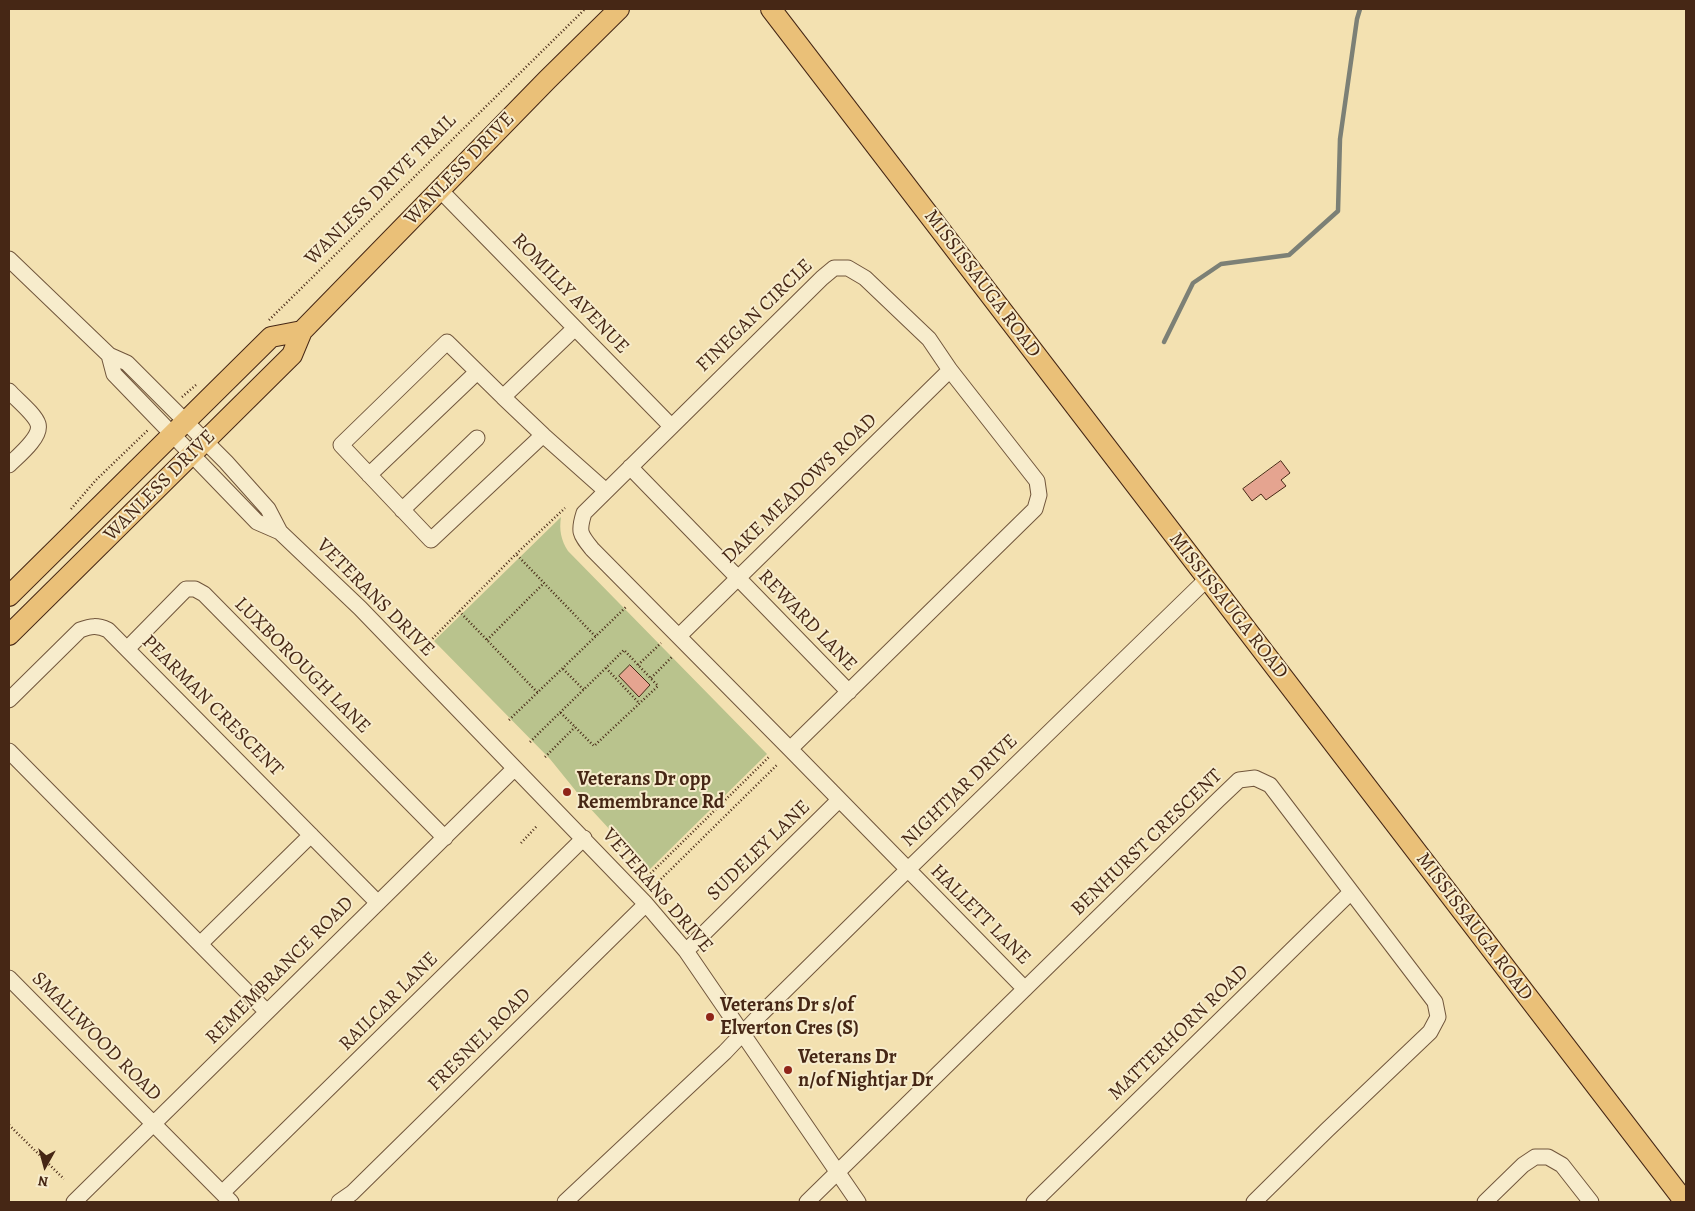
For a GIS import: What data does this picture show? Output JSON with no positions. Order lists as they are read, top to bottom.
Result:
{
  "streets": {
    "main road": ["WANLESS DRIVE", "MISSISSAUGA ROAD"],
    "street": [
      "ROMILLY AVENUE",
      "FINEGAN CIRCLE",
      "DAKE MEADOWS ROAD",
      "VETERANS DRIVE",
      "REWARD LANE",
      "LUXBOROUGH LANE",
      "PEARMAN CRESCENT",
      "NIGHTJAR DRIVE",
      "BENHURST CRESCENT",
      "SUDELEY LANE",
      "HALLETT LANE",
      "REMEMBRANCE ROAD",
      "RAILCAR LANE",
      "MATTERHORN ROAD",
      "SMALLWOOD ROAD",
      "FRESNEL ROAD"
    ],
    "path": ["WANLESS DRIVE TRAIL"]
  },
  "crossings": [
    ["WANLESS DRIVE", "ROMILLY AVENUE"],
    ["WANLESS DRIVE", "VETERANS DRIVE"],
    ["MISSISSAUGA ROAD", "NIGHTJAR DRIVE"],
    ["ROMILLY AVENUE", "FINEGAN CIRCLE"],
    ["FINEGAN CIRCLE", "DAKE MEADOWS ROAD"],
    ["FINEGAN CIRCLE", "REWARD LANE"],
    ["FINEGAN CIRCLE", "NIGHTJAR DRIVE"],
    ["FINEGAN CIRCLE", "SUDELEY LANE"],
    ["FINEGAN CIRCLE", "HALLETT LANE"],
    ["DAKE MEADOWS ROAD", "REWARD LANE"],
    ["VETERANS DRIVE", "NIGHTJAR DRIVE"],
    ["VETERANS DRIVE", "BENHURST CRESCENT"],
    ["VETERANS DRIVE", "SUDELEY LANE"],
    ["VETERANS DRIVE", "REMEMBRANCE ROAD"],
    ["VETERANS DRIVE", "RAILCAR LANE"],
    ["VETERANS DRIVE", "FRESNEL ROAD"],
    ["LUXBOROUGH LANE", "PEARMAN CRESCENT"],
    ["LUXBOROUGH LANE", "REMEMBRANCE ROAD"],
    ["PEARMAN CRESCENT", "REMEMBRANCE ROAD"],
    ["NIGHTJAR DRIVE", "HALLETT LANE"],
    ["BENHURST CRESCENT", "HALLETT LANE"],
    ["BENHURST CRESCENT", "MATTERHORN ROAD"],
    ["REMEMBRANCE ROAD", "SMALLWOOD ROAD"]
  ],
  "places": ["Veterans Dr opp Remembrance Rd", "Veterans Dr s/of Elverton Cres (S)", "Veterans Dr n/of Nightjar Dr"],
  "north": "bottom"
}
